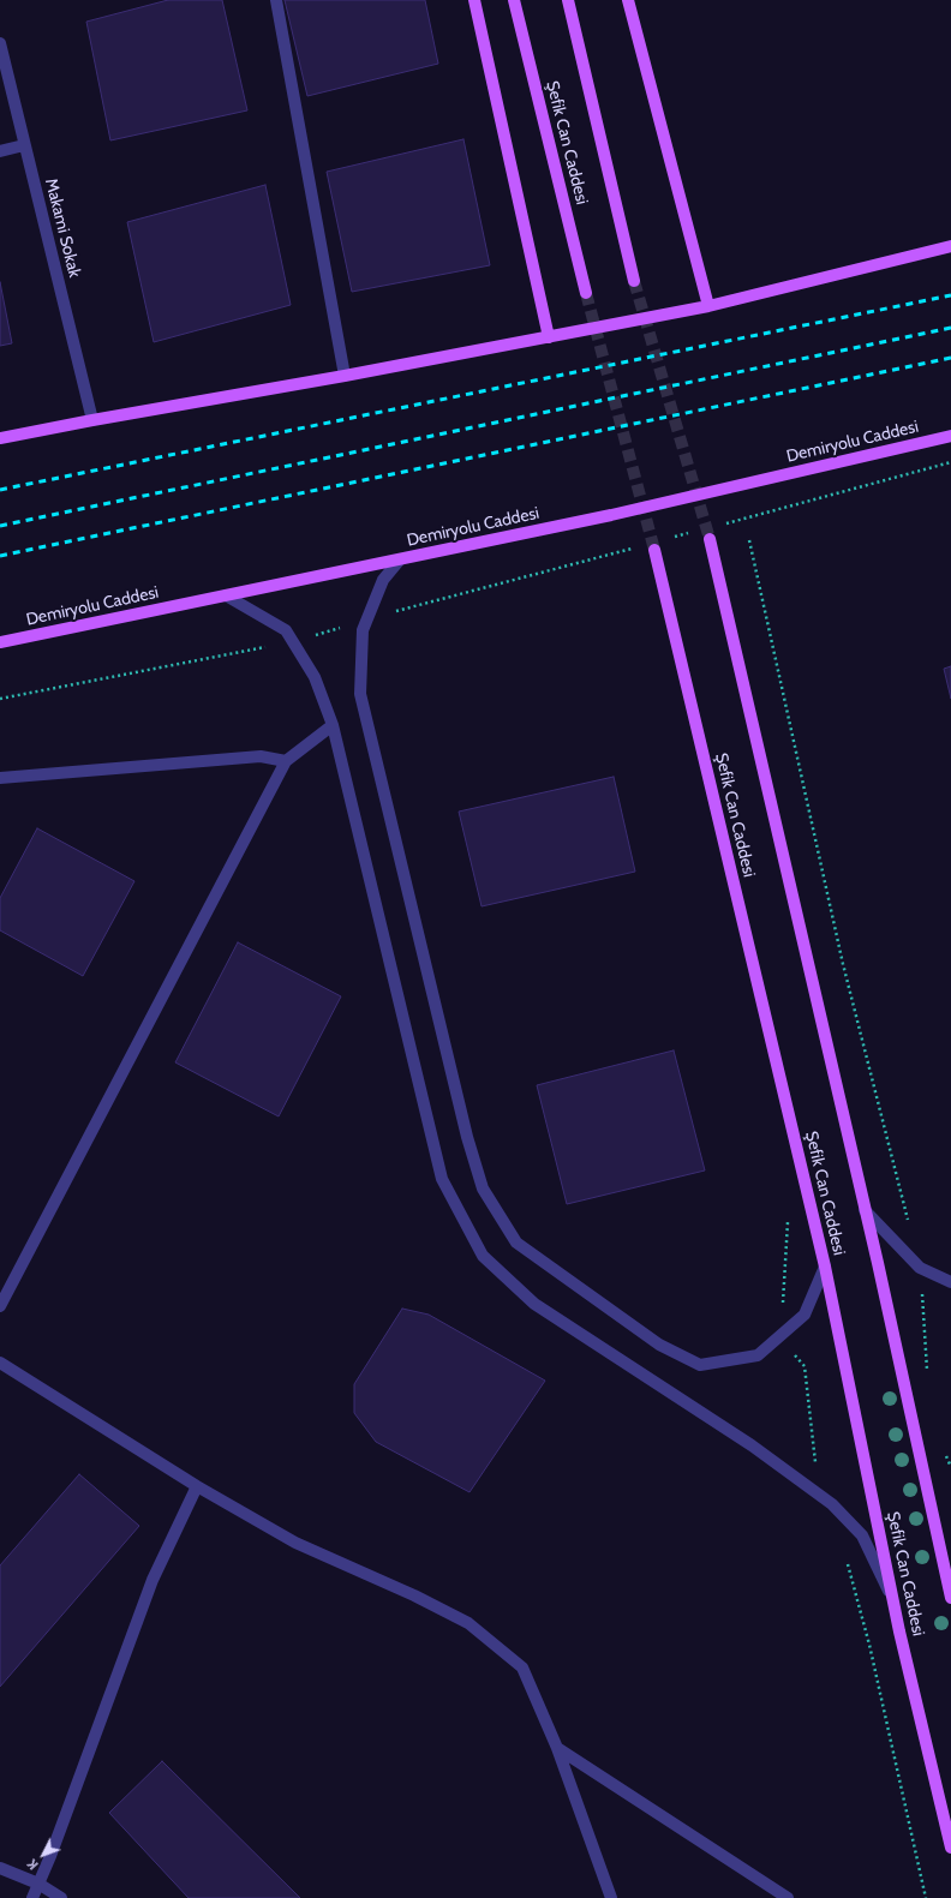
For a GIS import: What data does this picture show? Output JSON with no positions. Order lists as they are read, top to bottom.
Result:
{
  "streets": {
    "main road": ["Şefik Can Caddesi", "Demiryolu Caddesi"],
    "street": ["Makami Sokak"]
  },
  "north": "bottom left"
}
